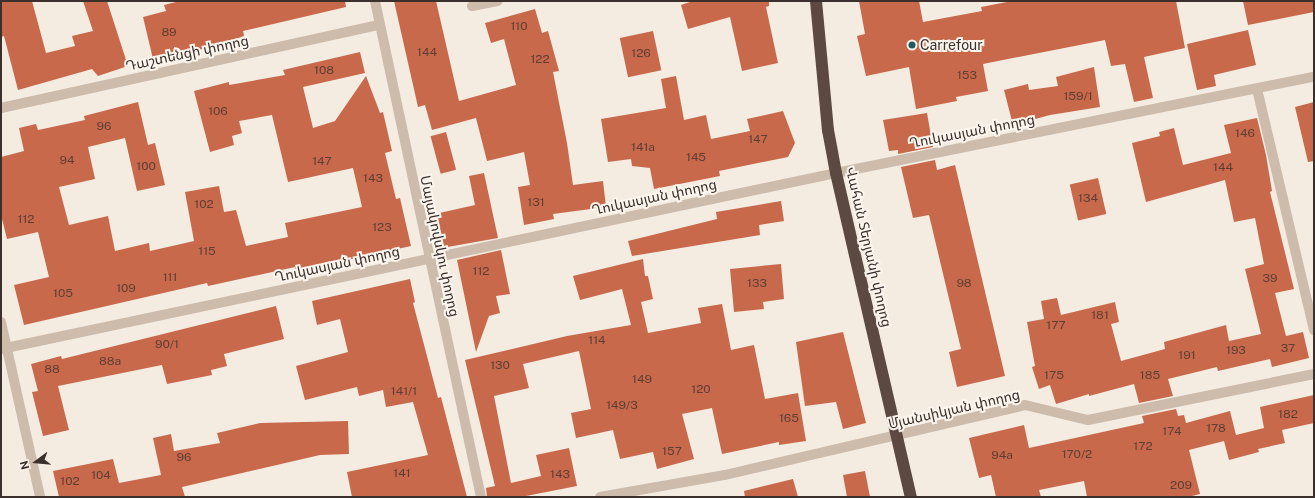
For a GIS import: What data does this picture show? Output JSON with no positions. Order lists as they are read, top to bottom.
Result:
{
  "streets": {
    "highway": ["Վահան Տերյանի փողոց"],
    "street": [
      "Դաշտենցի փողոց",
      "Ղուկասյան փողոց",
      "Մայակովսկու փողոց",
      "Մյանսիկյան փողոց"
    ]
  },
  "crossings": [
    ["Դաշտենցի փողոց", "Մայակովսկու փողոց"],
    ["Ղուկասյան փողոց", "Մայակովսկու փողոց"],
    ["Ղուկասյան փողոց", "Վահան Տերյանի փողոց"],
    ["Վահան Տերյանի փողոց", "Մյանսիկյան փողոց"]
  ],
  "places": ["Carrefour"],
  "house_numbers": [
    "110",
    "89",
    "144",
    "126",
    "122",
    "108",
    "153",
    "159/1",
    "106",
    "96",
    "146",
    "147",
    "141a",
    "145",
    "94",
    "147",
    "100",
    "144",
    "143",
    "134",
    "131",
    "102",
    "112",
    "123",
    "115",
    "112",
    "111",
    "39",
    "133",
    "98",
    "109",
    "105",
    "181",
    "177",
    "114",
    "90/1",
    "37",
    "193",
    "191",
    "88a",
    "130",
    "88",
    "175",
    "185",
    "149",
    "120",
    "141/1",
    "149/3",
    "182",
    "165",
    "178",
    "174",
    "172",
    "157",
    "170/2",
    "94a",
    "96",
    "141",
    "143",
    "104",
    "102",
    "209"
  ],
  "north": "left"
}
